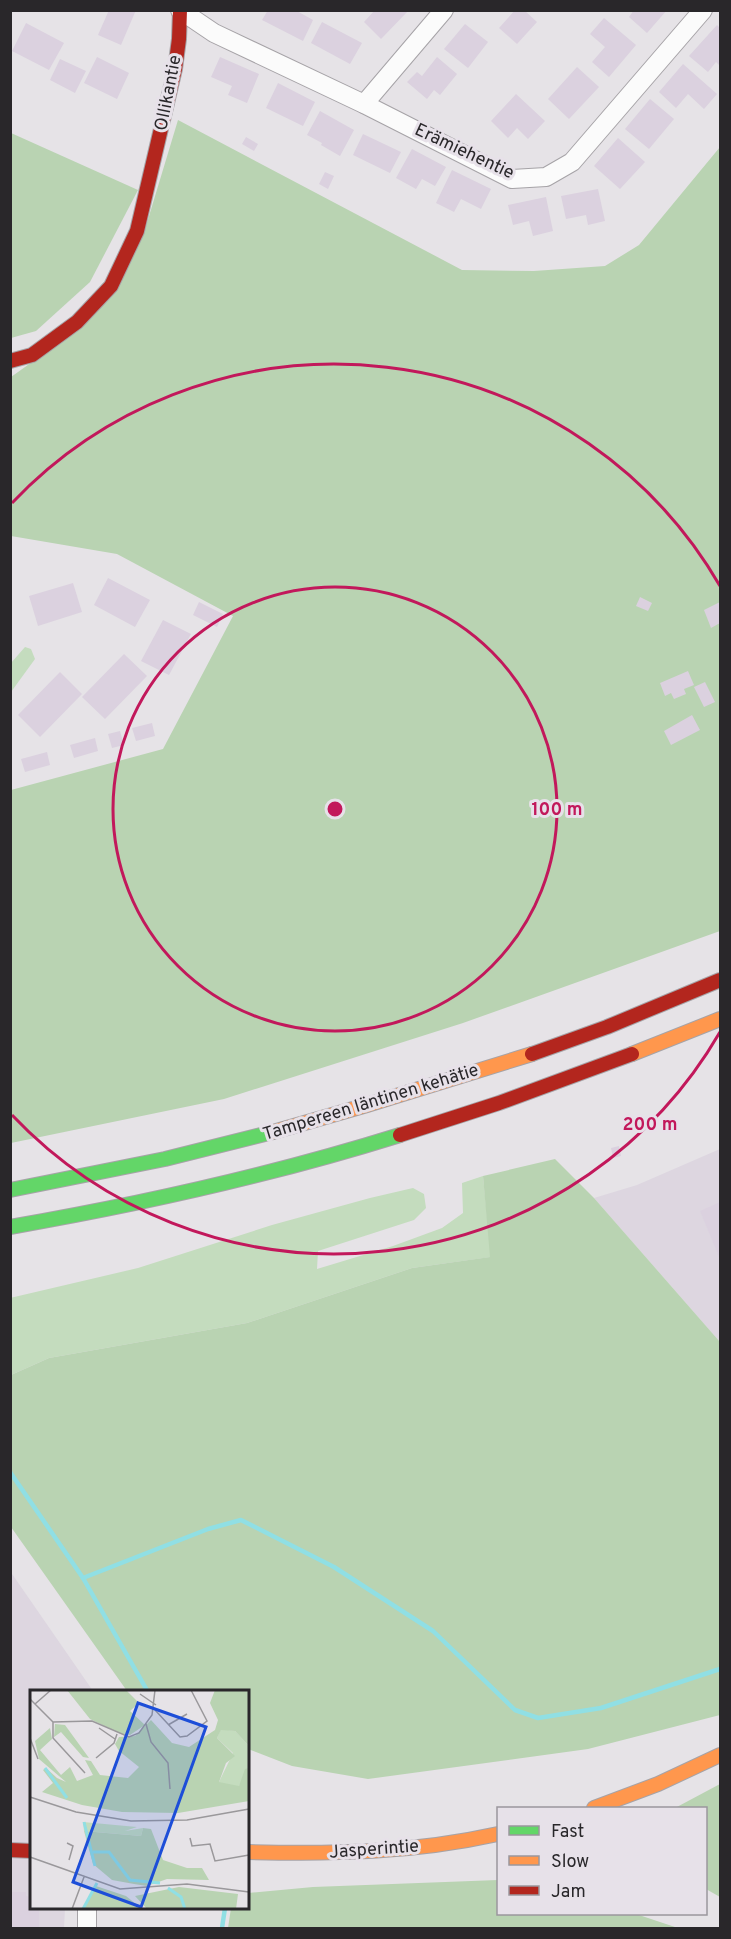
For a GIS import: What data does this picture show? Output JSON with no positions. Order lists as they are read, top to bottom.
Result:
{
  "streets": {
    "main road": ["Ollikantie", "Tampereen läntinen kehätie", "Jasperintie"],
    "street": ["Erämiehentie"]
  },
  "crossings": [
    ["Ollikantie", "Erämiehentie"]
  ],
  "legend": ["Fast", "Slow", "Jam"],
  "rings": ["100 m", "200 m"]
}
